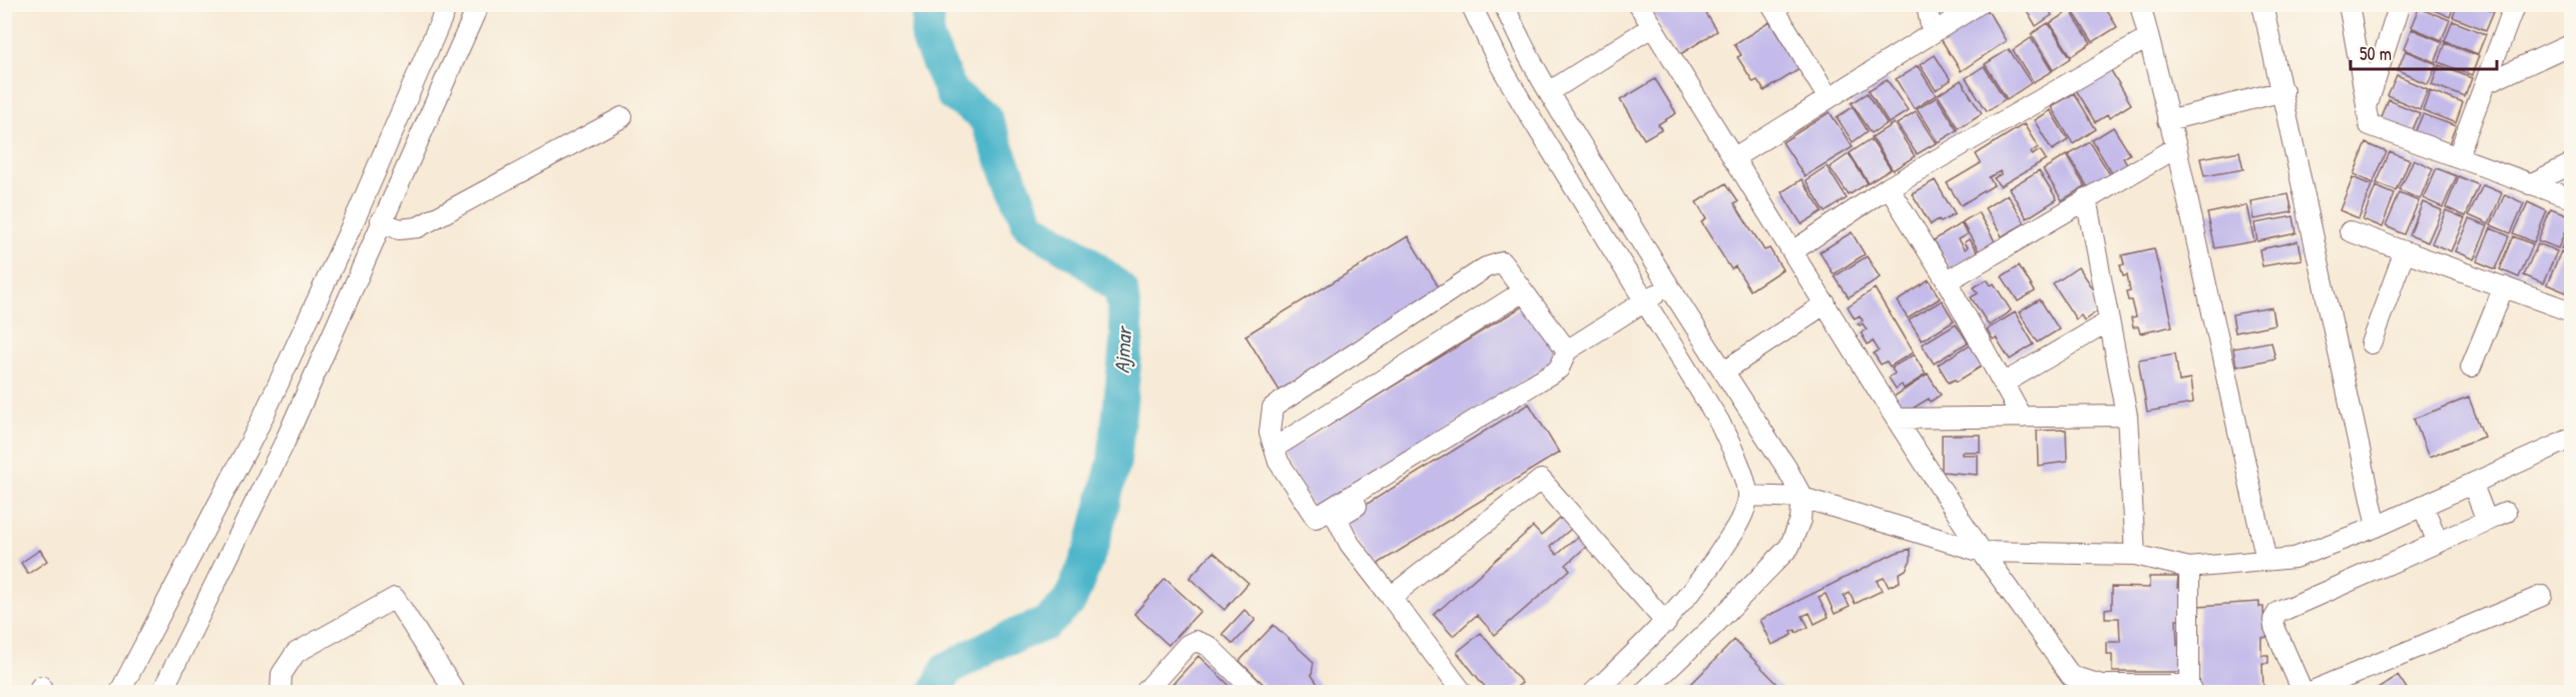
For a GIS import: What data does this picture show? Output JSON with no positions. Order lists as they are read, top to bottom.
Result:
{
  "water": ["Ajmar"],
  "scale_bar": "50 m"
}
